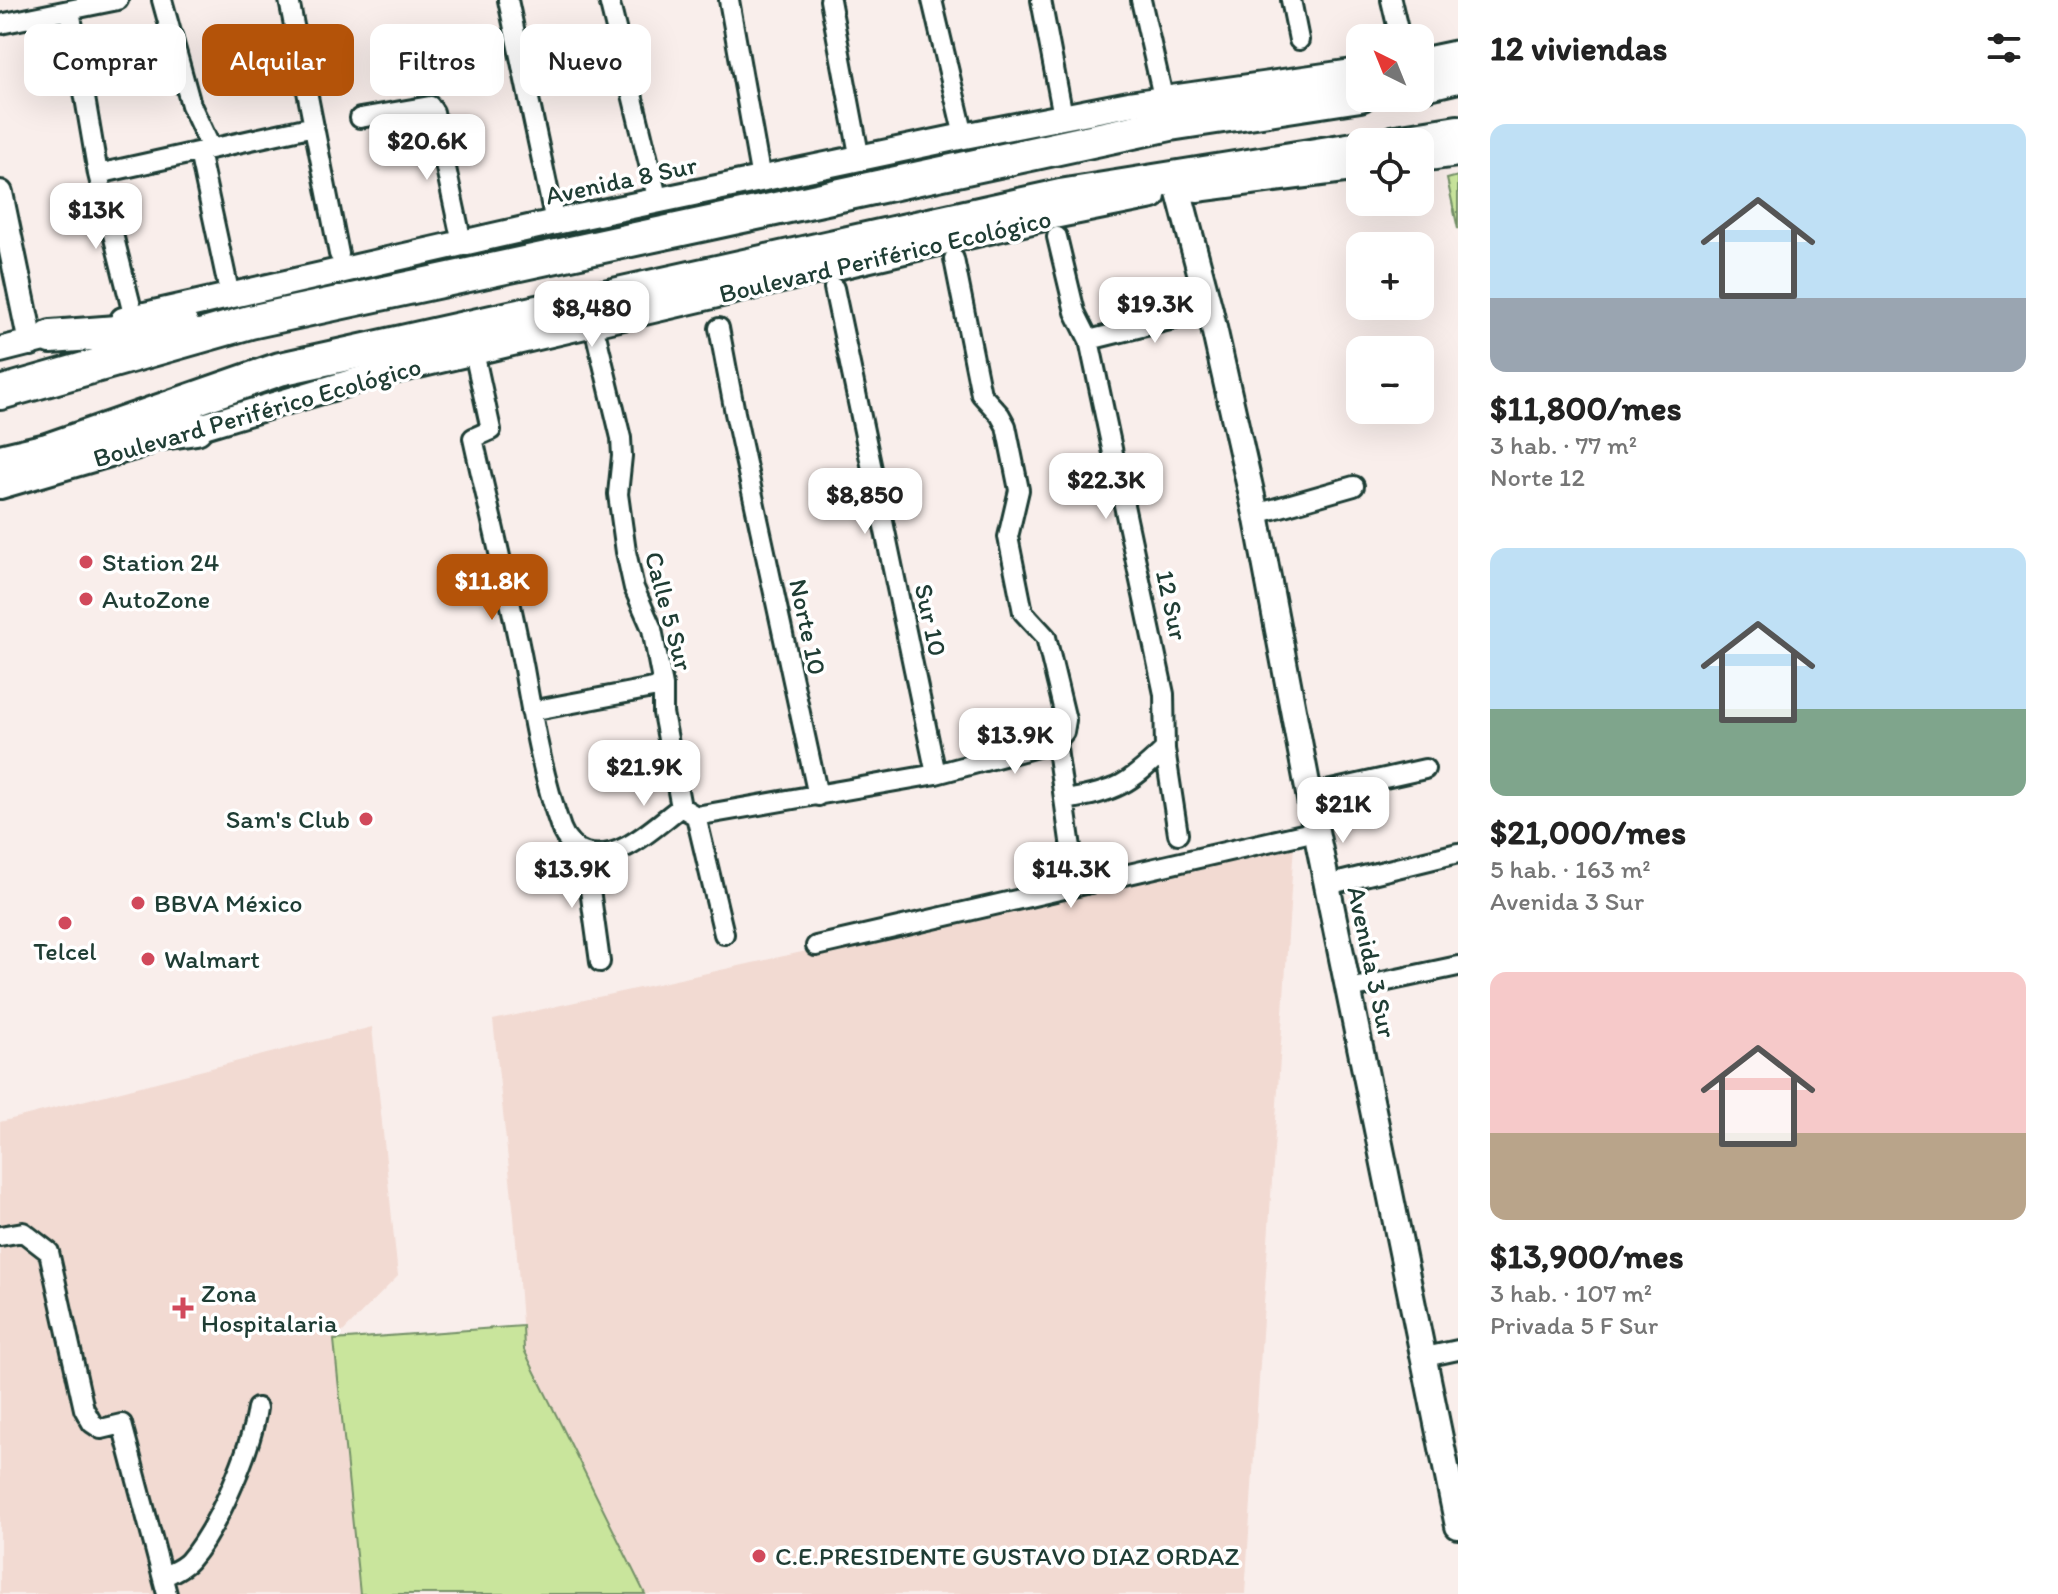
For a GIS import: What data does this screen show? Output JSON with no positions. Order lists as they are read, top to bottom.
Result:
{
  "streets": {
    "highway": ["Boulevard Periférico Ecológico"],
    "street": [
      "Avenida 8 Sur",
      "12 Sur",
      "Calle 5 Sur",
      "Sur 10",
      "Norte 10",
      "Avenida 3 Sur"
    ]
  },
  "crossings": [
    ["Boulevard Periférico Ecológico", "Avenida 3 Sur"]
  ],
  "places": {
    "other": [
      "Station 24",
      "AutoZone",
      "Sam's Club",
      "BBVA México",
      "Telcel",
      "Walmart",
      "C.E.PRESIDENTE GUSTAVO DIAZ ORDAZ"
    ],
    "health": ["Zona Hospitalaria"]
  },
  "north": "top left",
  "page": {
    "heading": "12 viviendas",
    "map_buttons": ["+", "−"],
    "chip": [
      "Comprar",
      "Alquilar",
      "Filtros",
      "Nuevo"
    ],
    "list": [
      {
        "name": "$11,800/mes",
        "note": "3 hab. · 77 m² · Norte 12"
      },
      {
        "name": "$21,000/mes",
        "note": "5 hab. · 163 m² · Avenida 3 Sur"
      },
      {
        "name": "$13,900/mes",
        "note": "3 hab. · 107 m² · Privada 5 F Sur"
      }
    ],
    "price": [
      "$20.6K",
      "$13K",
      "$19.3K",
      "$8,480",
      "$22.3K",
      "$8,850",
      "$11.8K",
      "$13.9K",
      "$21.9K",
      "$21K",
      "$13.9K",
      "$14.3K"
    ]
  }
}
